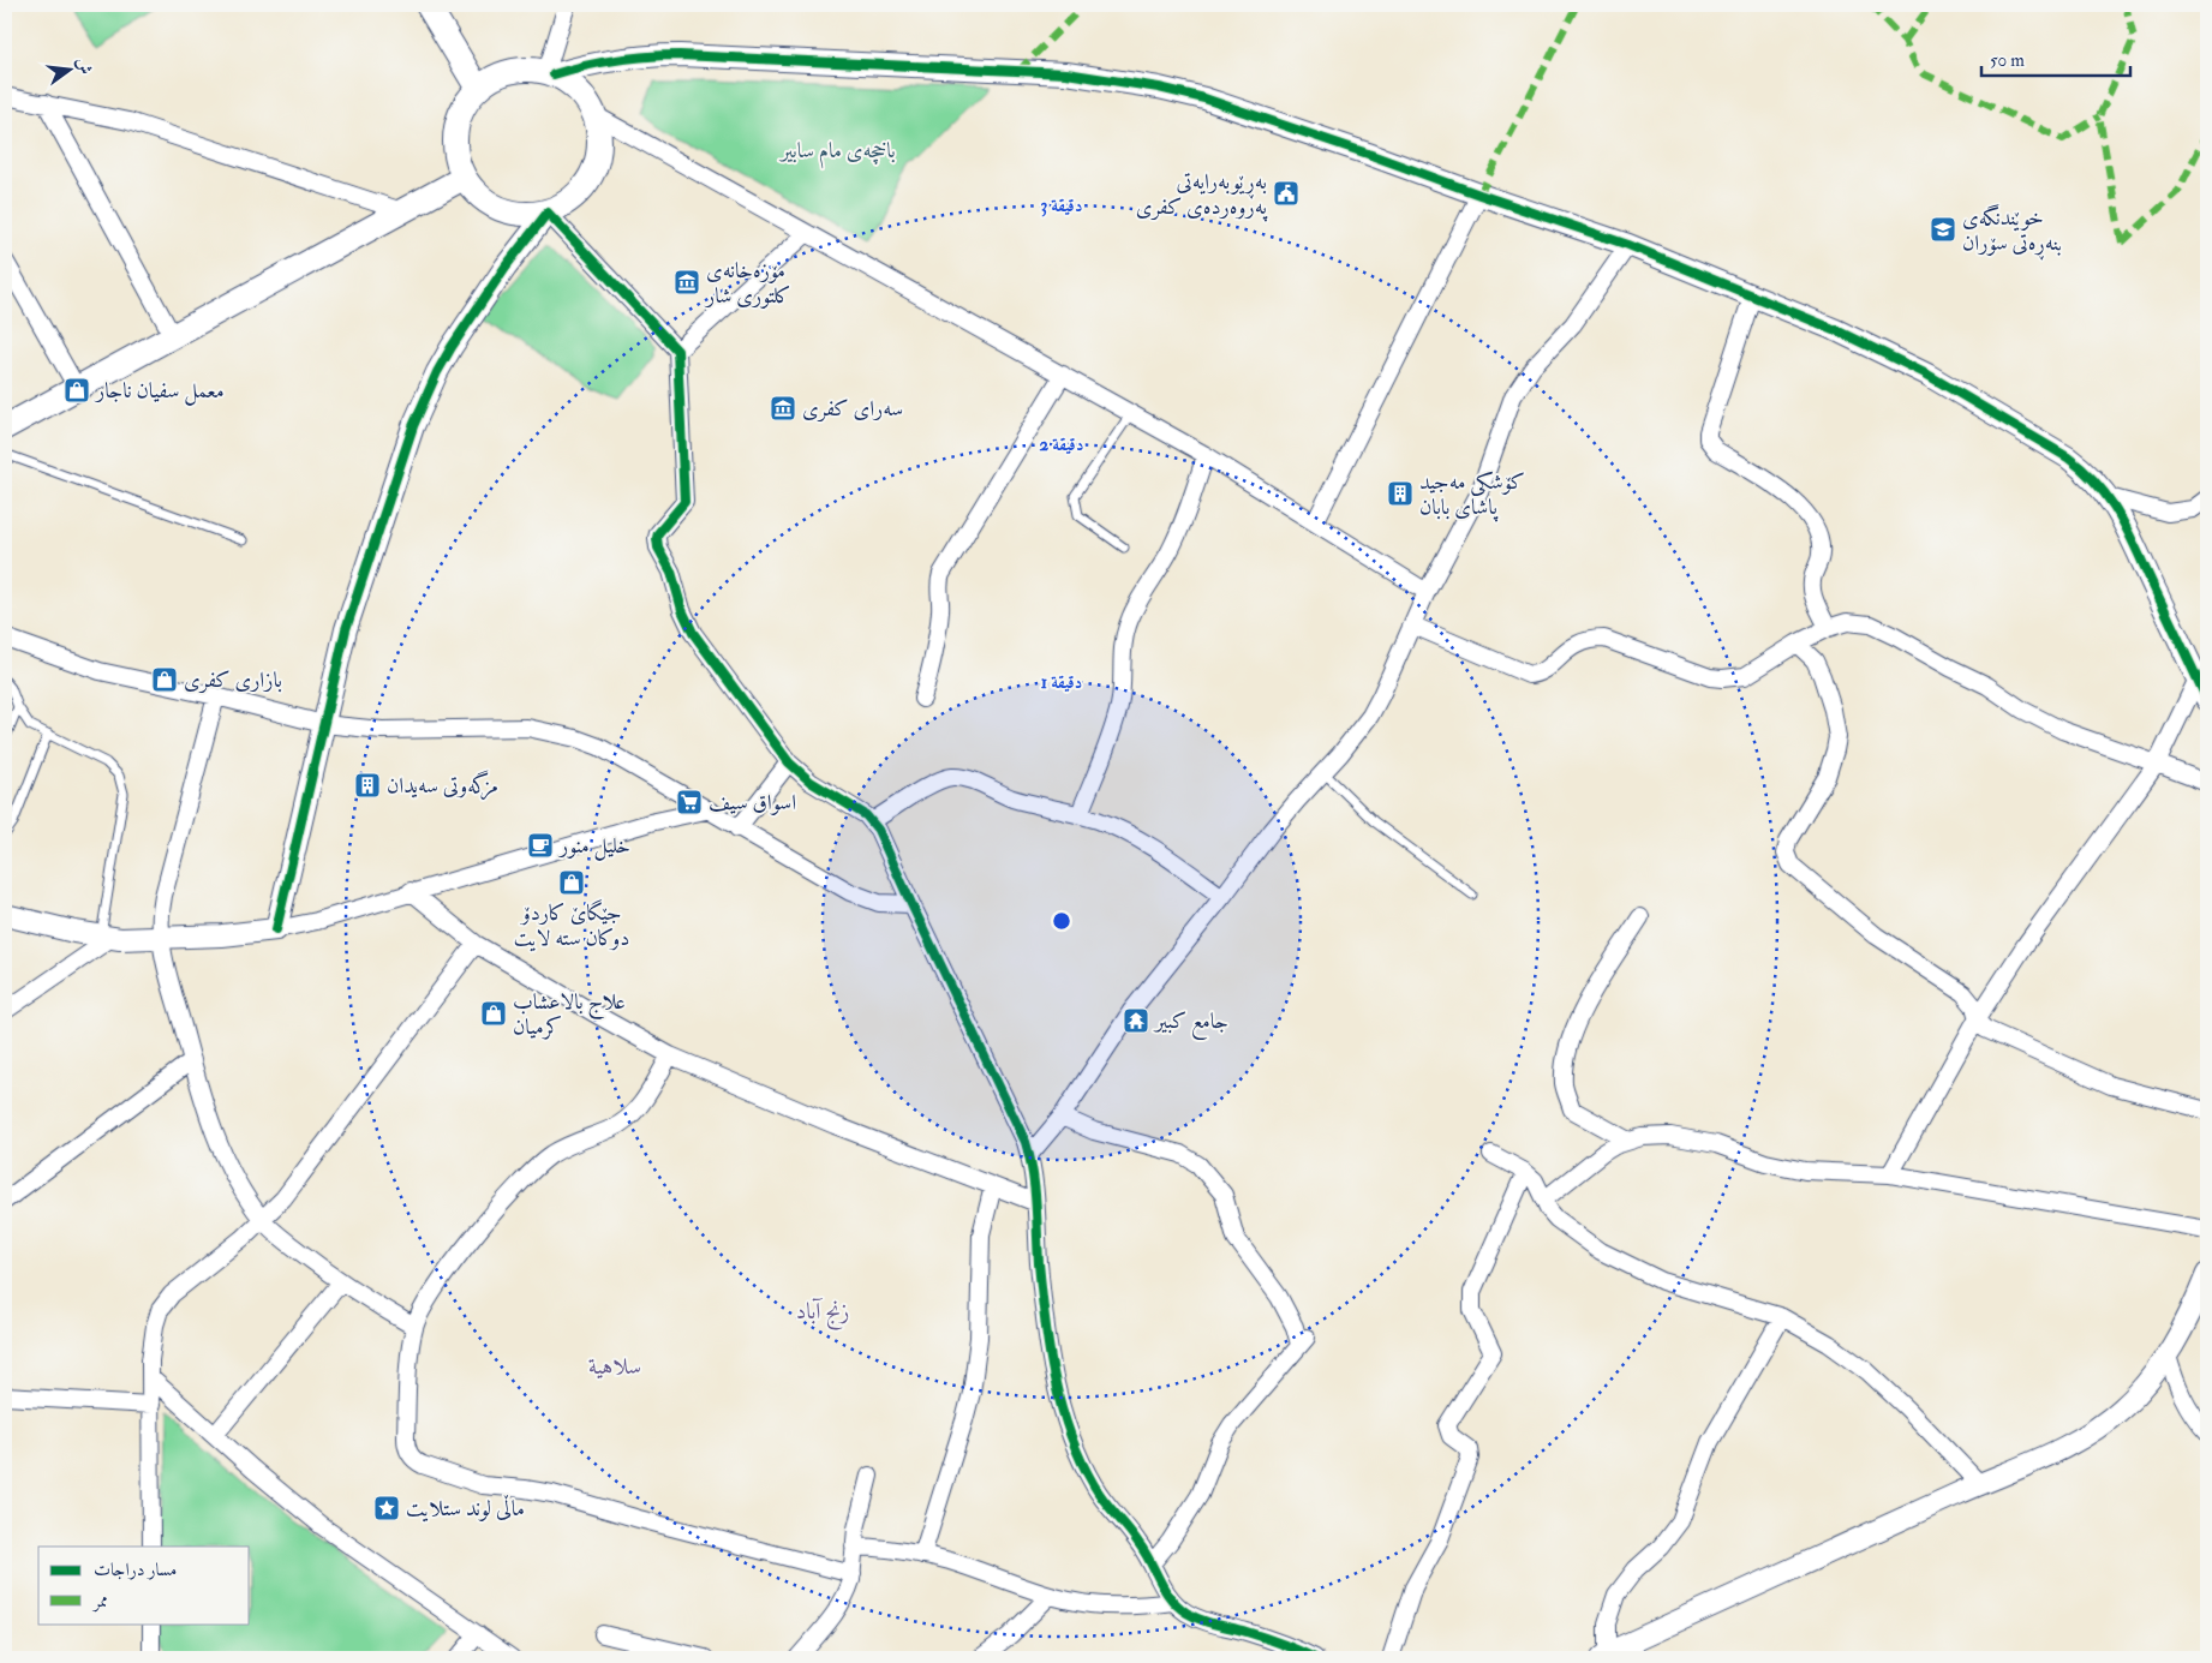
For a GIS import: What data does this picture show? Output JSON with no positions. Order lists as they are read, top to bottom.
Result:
{
  "districts": ["زنج آباد", "سلاهية"],
  "parks": ["باخچەی مام سابیر"],
  "places": {
    "public building": ["بەڕێوبەرایەتی پەروەردەی کفری"],
    "school or university": ["خوێندنگەی بنەڕەتی سۆران"],
    "museum": ["مۆزەخانەی کلتوری شار", "سەرای کفری"],
    "shop": [
      "معمل سفيان ناجار",
      "بازاری کفری",
      "جێگاێ کاردۆ دوکان ستە لایت",
      "علاج بالاعشاب كرميان"
    ],
    "building": ["کۆشکی مەجید پاشای بابان", "مزگەوتی سەیدان"],
    "supermarket": ["اسواق سيف"],
    "cafe": ["خلیل منور"],
    "temple": ["جامع كبير"],
    "place": ["ماڵی لوند ستلایت"]
  },
  "legend": ["مسار دراجات", "ممر"],
  "scale_bar": "50 m",
  "north": "right",
  "rings": ["3 دقيقة", "2 دقيقة", "1 دقيقة"]
}
